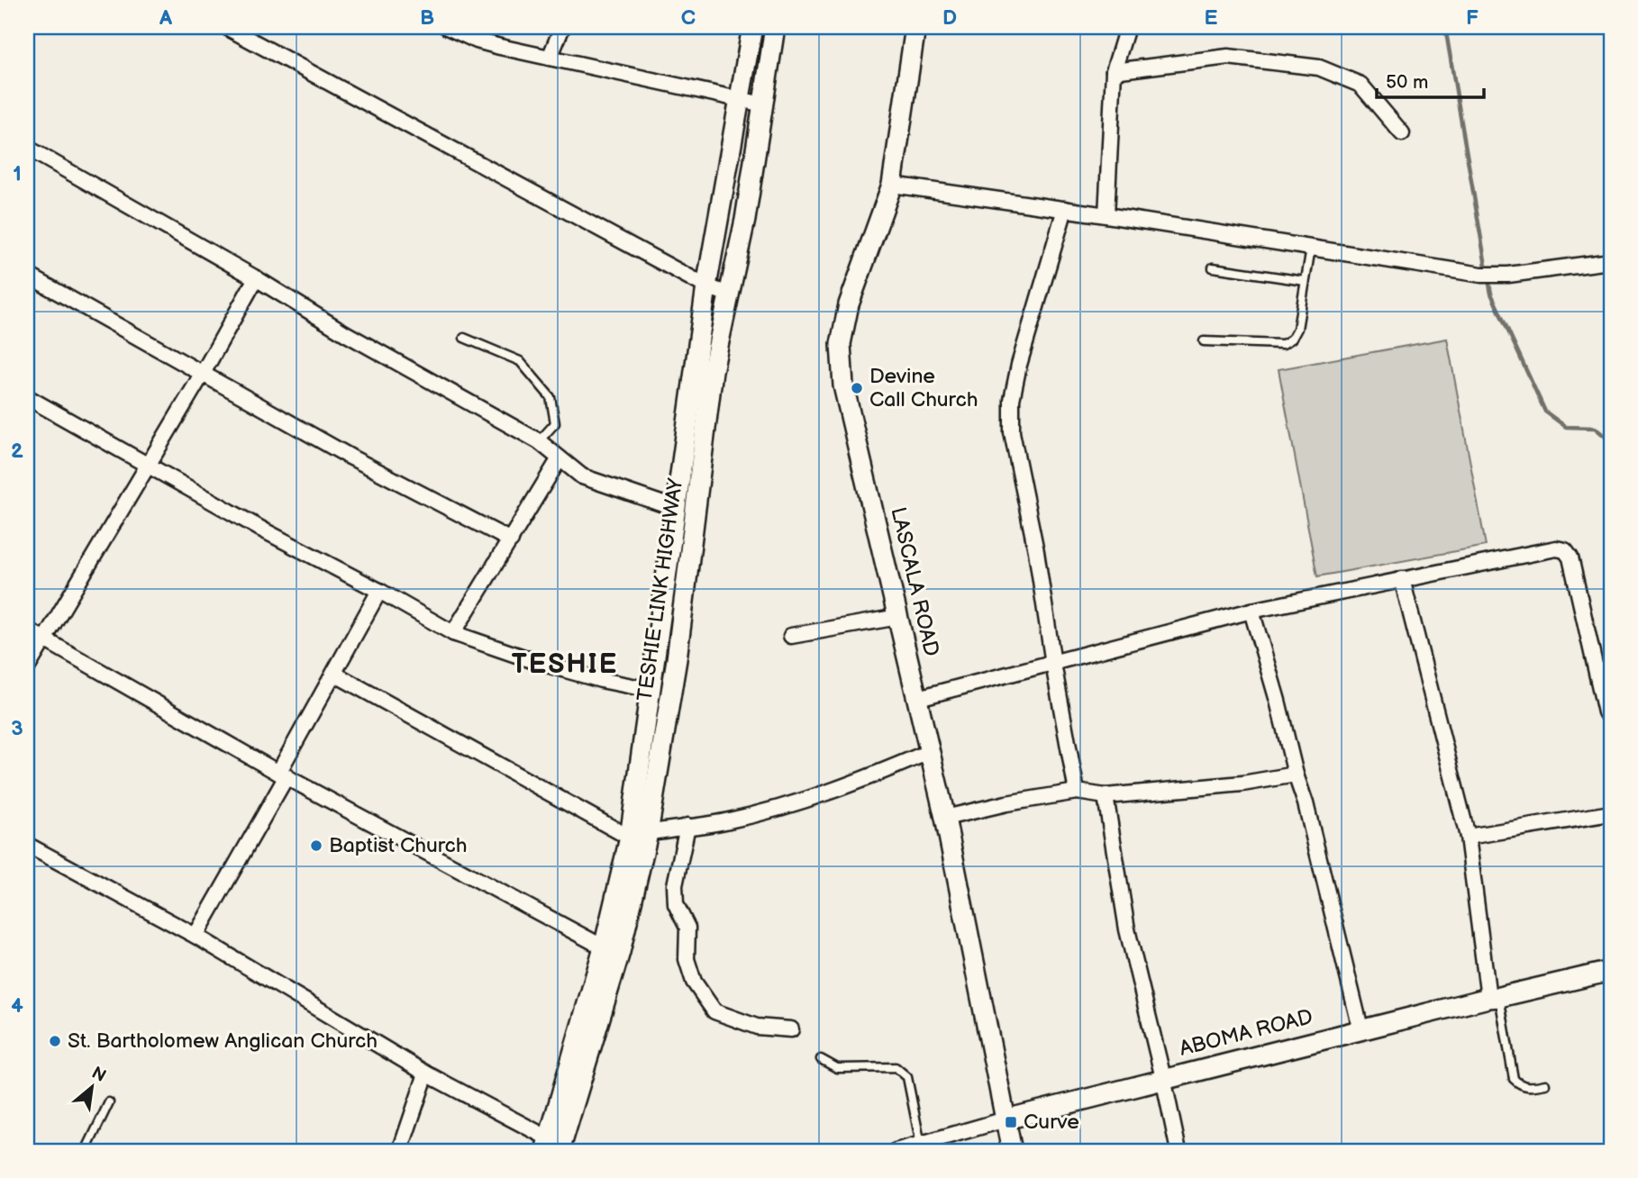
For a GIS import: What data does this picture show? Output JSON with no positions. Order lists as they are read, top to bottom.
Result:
{
  "streets": {
    "main road": ["LASCALA ROAD", "TESHIE LINK HIGHWAY", "ABOMA ROAD"]
  },
  "crossings": [
    ["LASCALA ROAD", "ABOMA ROAD"]
  ],
  "districts": ["TESHIE"],
  "places": {
    "other": ["Devine Call Church", "Baptist Church", "St. Bartholomew Anglican Church"],
    "transit": ["Curve"]
  },
  "scale_bar": "50 m",
  "north": "top right",
  "grid": {
    "columns": [
      "A",
      "B",
      "C",
      "D",
      "E",
      "F"
    ],
    "rows": [
      "1",
      "2",
      "3",
      "4"
    ]
  }
}
